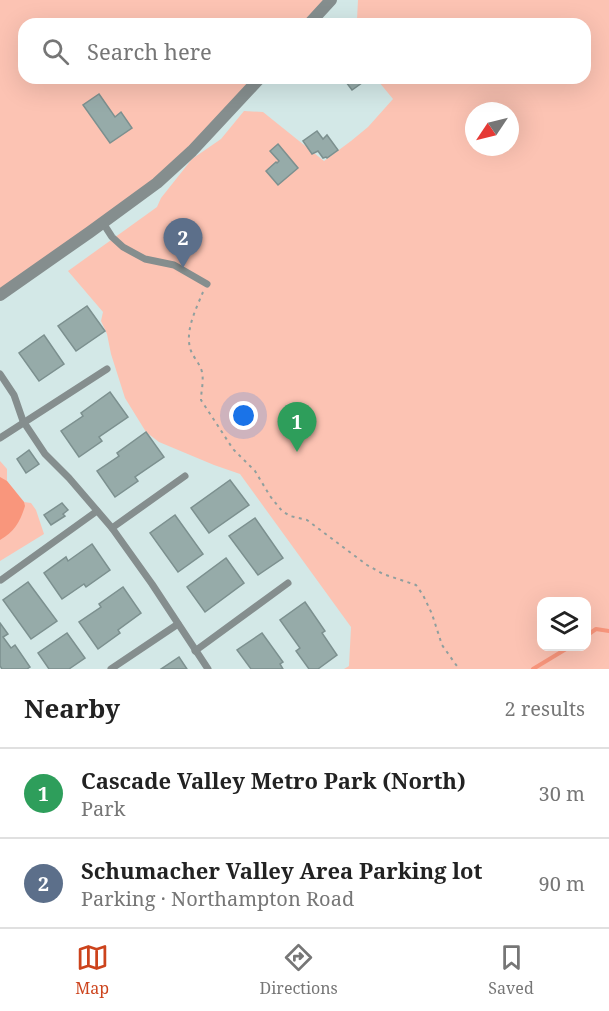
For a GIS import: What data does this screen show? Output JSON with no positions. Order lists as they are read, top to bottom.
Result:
{
  "north": "bottom left",
  "page": {
    "search": "Search here",
    "pins": ["2", "1"],
    "heading": ["Nearby", "2 results"],
    "list": [
      {
        "mark": "1",
        "name": "Cascade Valley Metro Park (North)",
        "note": "Park",
        "value": "30 m"
      },
      {
        "mark": "2",
        "name": "Schumacher Valley Area Parking lot",
        "note": "Parking · Northampton Road",
        "value": "90 m"
      }
    ],
    "nav": ["Map", "Directions", "Saved"]
  }
}
